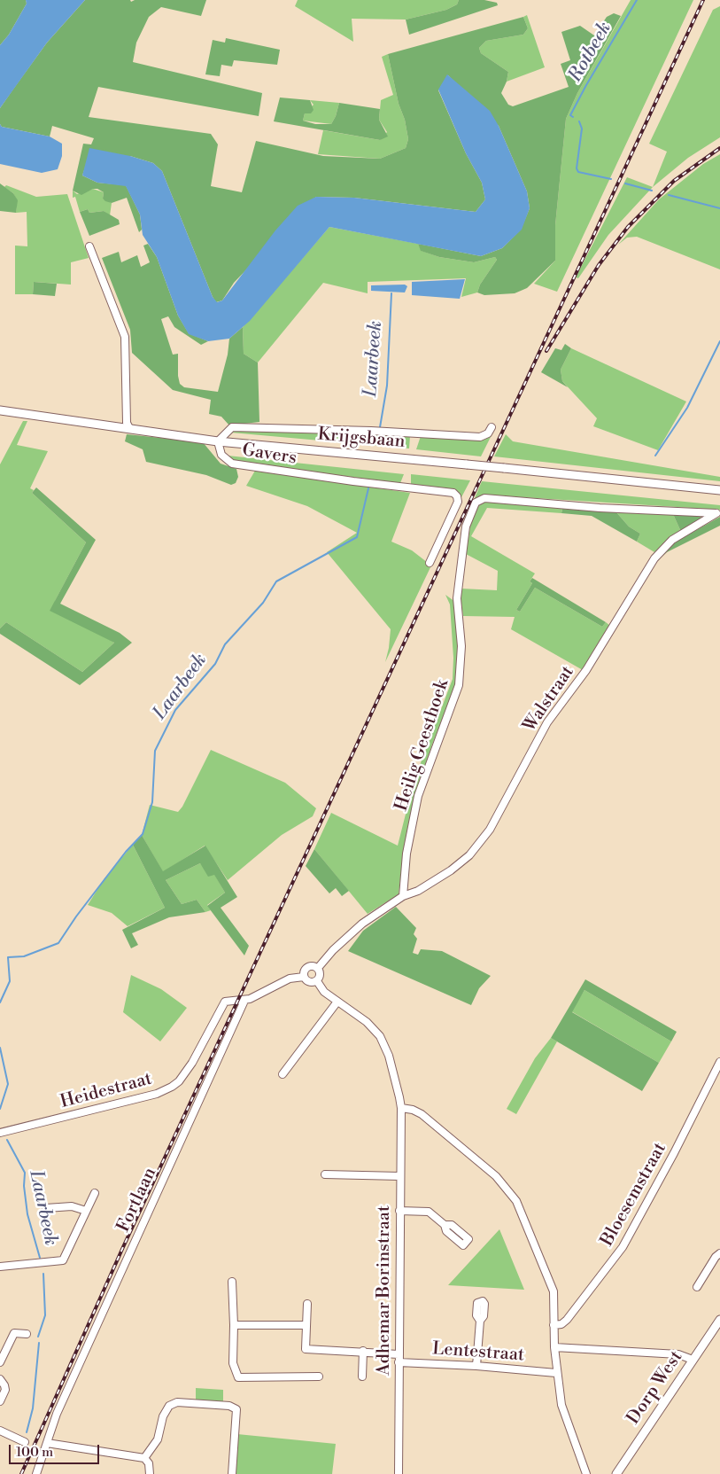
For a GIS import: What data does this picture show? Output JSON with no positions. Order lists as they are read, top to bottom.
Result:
{
  "streets": {
    "main road": ["Krijgsbaan", "Dorp West"],
    "street": [
      "Gavers",
      "Walstraat",
      "Heilig Geesthoek",
      "Heidestraat",
      "Bloesemstraat",
      "Fortlaan",
      "Adhemar Borinstraat",
      "Lentestraat"
    ]
  },
  "crossings": [
    ["Krijgsbaan", "Gavers"],
    ["Walstraat", "Heilig Geesthoek"],
    ["Heidestraat", "Fortlaan"],
    ["Adhemar Borinstraat", "Lentestraat"]
  ],
  "water": ["Rotbeek", "Laarbeek"],
  "scale_bar": "100 m"
}
